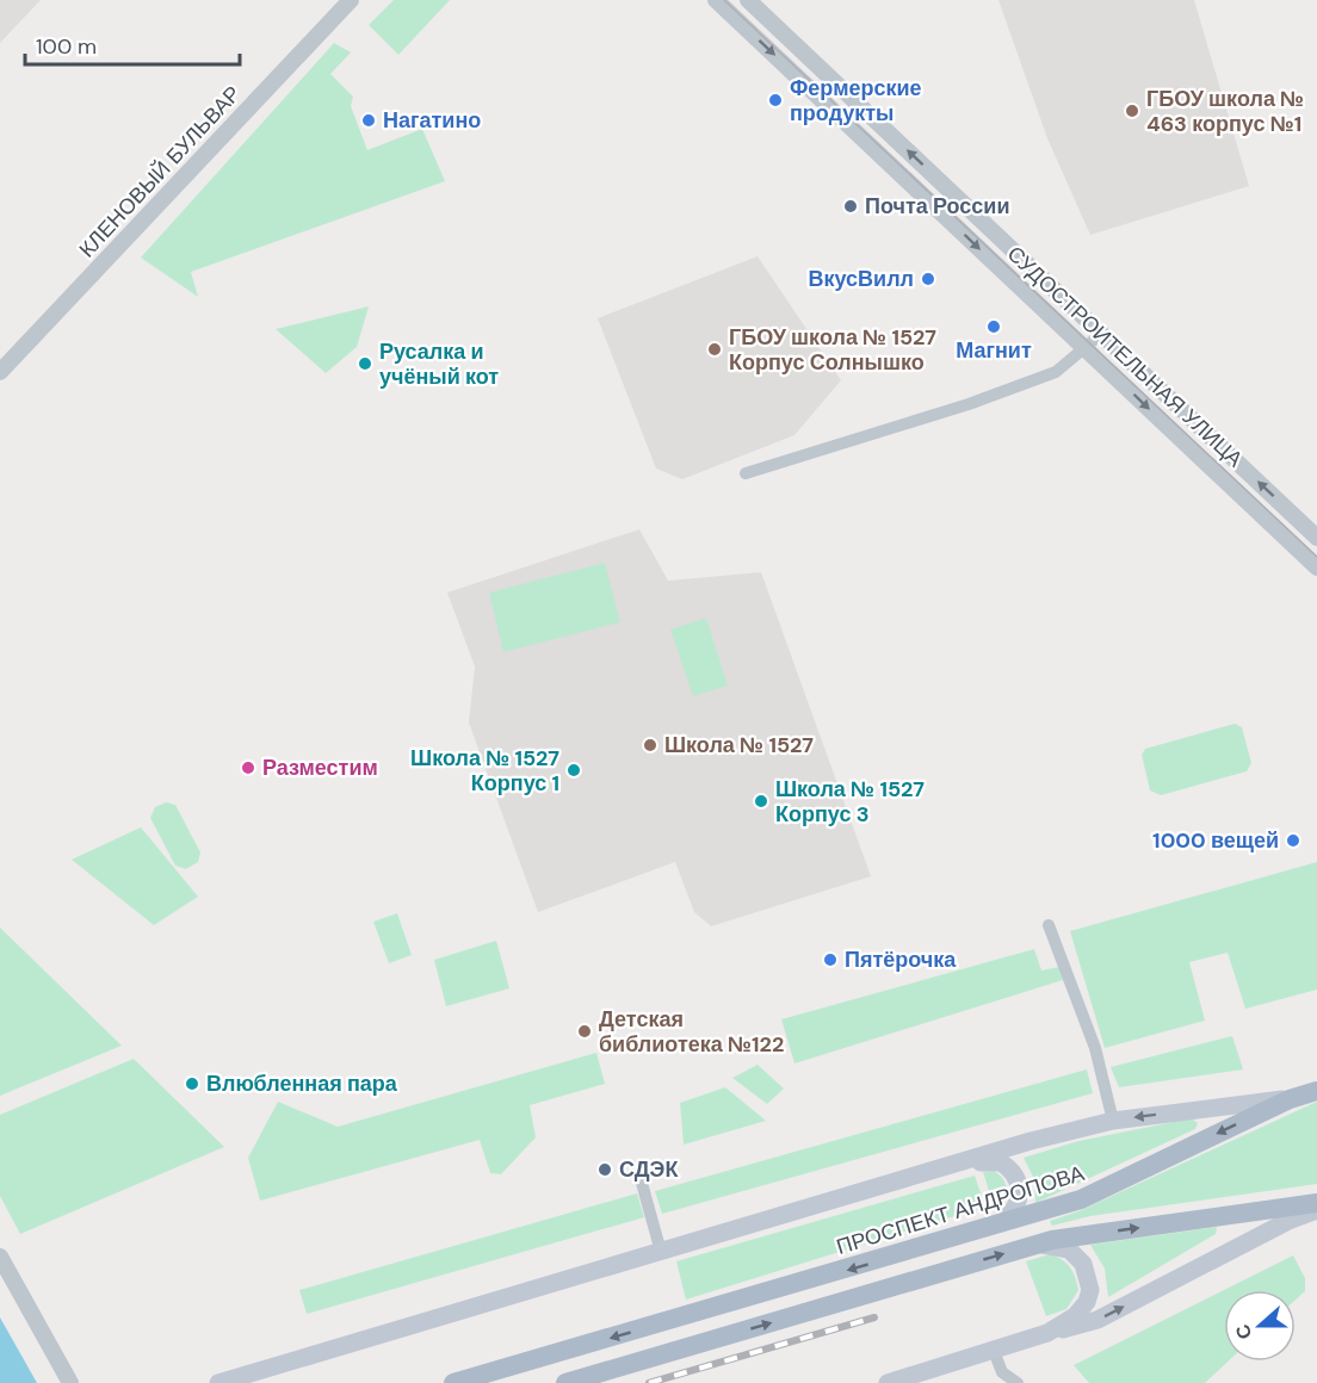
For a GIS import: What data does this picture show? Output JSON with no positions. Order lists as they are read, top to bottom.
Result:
{
  "streets": {
    "main road": ["ПРОСПЕКТ АНДРОПОВА"],
    "street": ["КЛЕНОВЫЙ БУЛЬВАР", "СУДОСТРОИТЕЛЬНАЯ УЛИЦА"]
  },
  "places": [
    "Фермерские продукты",
    "ГБОУ школа № 463 корпус №1",
    "Нагатино",
    "Почта России",
    "ВкусВилл",
    "Магнит",
    "ГБОУ школа № 1527 Корпус Солнышко",
    "Русалка и учёный кот",
    "Школа № 1527",
    "Разместим",
    "Школа № 1527 Корпус 1",
    "Школа № 1527 Корпус 3",
    "1000 вещей",
    "Пятёрочка",
    "Детская библиотека №122",
    "Влюбленная пара",
    "СДЭК"
  ],
  "scale_bar": "100 m",
  "north": "left"
}
